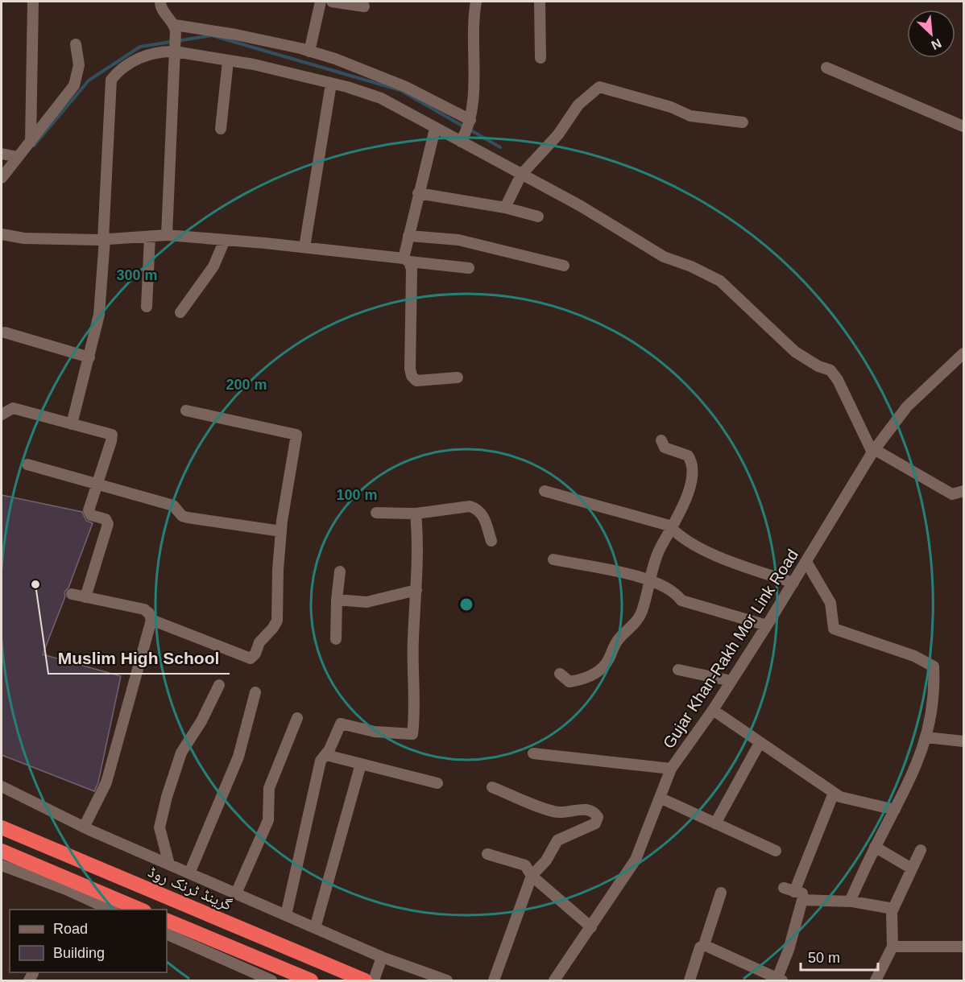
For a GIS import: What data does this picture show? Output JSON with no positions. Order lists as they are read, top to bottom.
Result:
{
  "streets": {
    "highway": ["گرینڈ ٹرنک روڈ"],
    "street": ["Gujar Khan-Rakh Mor Link Road"]
  },
  "places": ["Muslim High School"],
  "legend": ["Road", "Building"],
  "scale_bar": "50 m",
  "north": "bottom right",
  "rings": ["300 m", "200 m", "100 m"]
}
